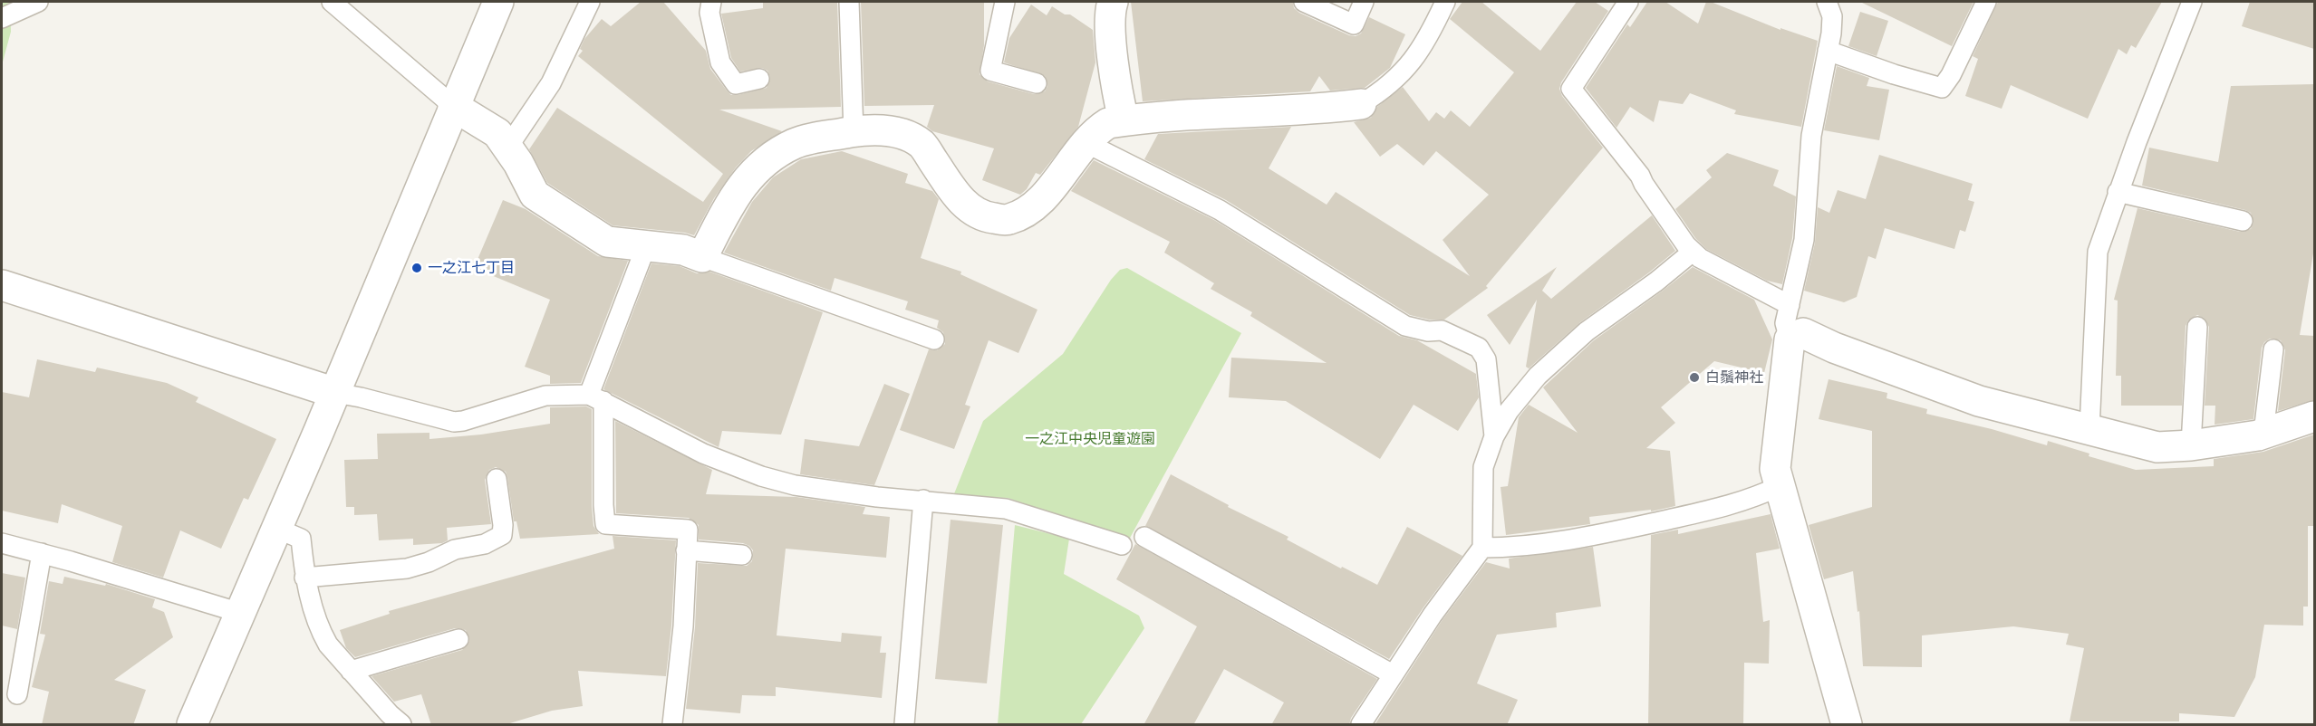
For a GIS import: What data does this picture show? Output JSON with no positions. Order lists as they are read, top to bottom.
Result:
{
  "parks": ["一之江中央児童遊園"],
  "places": ["一之江七丁目", "白鬚神社"]
}
